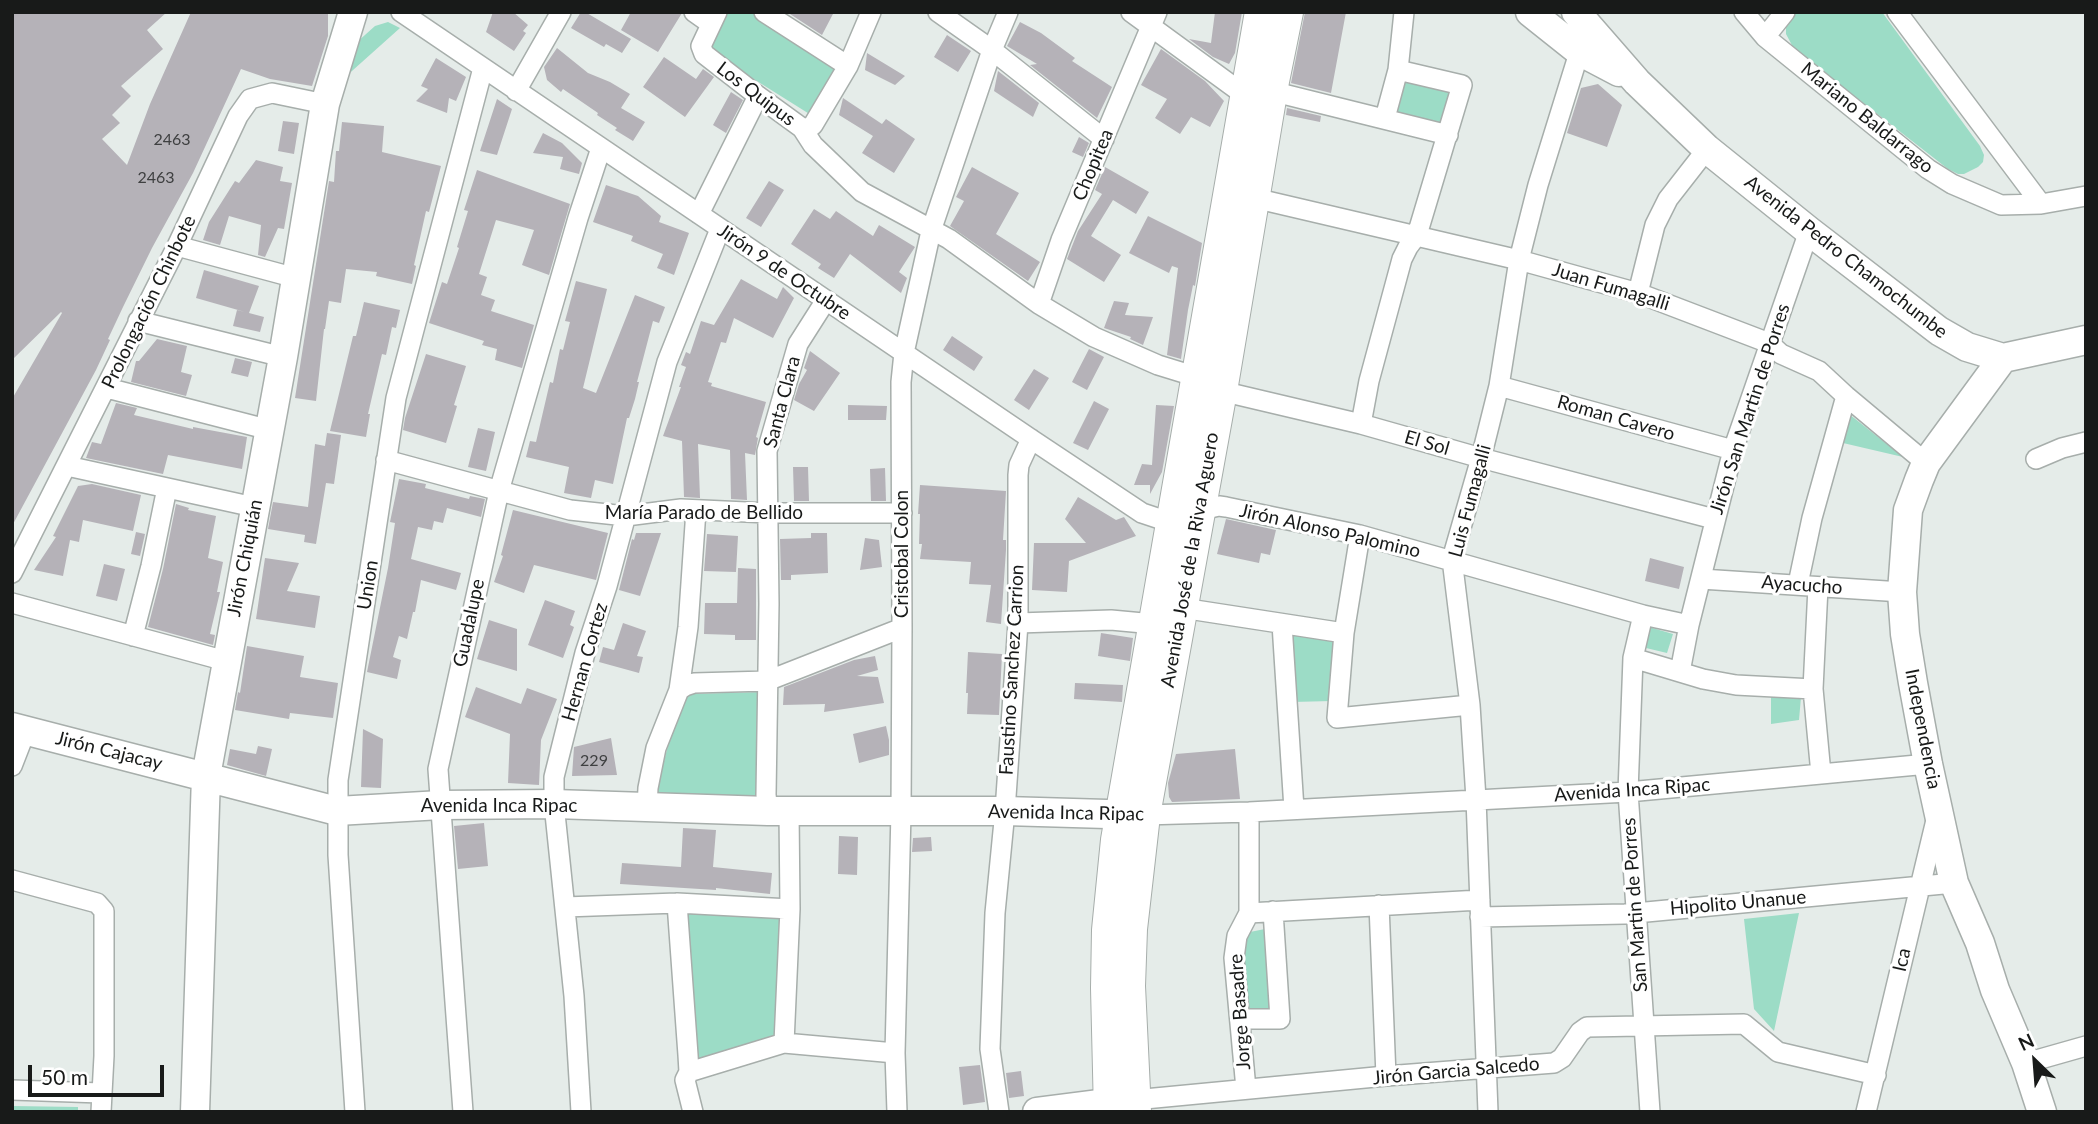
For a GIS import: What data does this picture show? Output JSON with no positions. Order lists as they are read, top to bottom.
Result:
{
  "streets": {
    "main road": ["Avenida José de la Riva Aguero"],
    "street": [
      "Los Quipus",
      "Mariano Baldarrago",
      "Chopitea",
      "Avenida Pedro Chamochumbe",
      "Jirón 9 de Octubre",
      "Juan Fumagalli",
      "Prolongación Chinbote",
      "Santa Clara",
      "Jirón San Martin de Porres",
      "Roman Cavero",
      "El Sol",
      "Luis Fumagalli",
      "María Parado de Bellido",
      "Jirón Alonso Palomino",
      "Cristobal Colon",
      "Jirón Chiquián",
      "Union",
      "Ayacucho",
      "Guadalupe",
      "Hernan Cortez",
      "Faustino Sanchez Carrion",
      "Independencia",
      "Jirón Cajacay",
      "Avenida Inca Ripac",
      "Hipolito Unanue",
      "San Martin de Porres",
      "Ica",
      "Jorge Basadre",
      "Jirón Garcia Salcedo"
    ]
  },
  "crossings": [
    ["Los Quipus", "El Sol"],
    ["Chopitea", "El Sol"],
    ["Avenida Pedro Chamochumbe", "Jirón San Martin de Porres"],
    ["Avenida Pedro Chamochumbe", "Luis Fumagalli"],
    ["Avenida Pedro Chamochumbe", "Independencia"],
    ["Jirón 9 de Octubre", "Santa Clara"],
    ["Jirón 9 de Octubre", "Jirón Alonso Palomino"],
    ["Jirón 9 de Octubre", "Cristobal Colon"],
    ["Jirón 9 de Octubre", "Avenida José de la Riva Aguero"],
    ["Jirón 9 de Octubre", "Union"],
    ["Jirón 9 de Octubre", "Guadalupe"],
    ["Jirón 9 de Octubre", "Hernan Cortez"],
    ["Jirón 9 de Octubre", "Faustino Sanchez Carrion"],
    ["Juan Fumagalli", "Jirón San Martin de Porres"],
    ["Juan Fumagalli", "Luis Fumagalli"],
    ["Juan Fumagalli", "Avenida José de la Riva Aguero"],
    ["Juan Fumagalli", "Independencia"],
    ["Prolongación Chinbote", "Jirón Chiquián"],
    ["Santa Clara", "María Parado de Bellido"],
    ["Santa Clara", "Avenida Inca Ripac"],
    ["Jirón San Martin de Porres", "Roman Cavero"],
    ["Jirón San Martin de Porres", "El Sol"],
    ["Jirón San Martin de Porres", "Jirón Alonso Palomino"],
    ["Jirón San Martin de Porres", "Ayacucho"],
    ["Roman Cavero", "Luis Fumagalli"],
    ["El Sol", "Luis Fumagalli"],
    ["El Sol", "Cristobal Colon"],
    ["El Sol", "Avenida José de la Riva Aguero"],
    ["Luis Fumagalli", "Jirón Alonso Palomino"],
    ["Luis Fumagalli", "Avenida Inca Ripac"],
    ["Luis Fumagalli", "Hipolito Unanue"],
    ["Luis Fumagalli", "Jirón Garcia Salcedo"],
    ["María Parado de Bellido", "Cristobal Colon"],
    ["María Parado de Bellido", "Union"],
    ["María Parado de Bellido", "Guadalupe"],
    ["María Parado de Bellido", "Hernan Cortez"],
    ["Jirón Alonso Palomino", "Avenida José de la Riva Aguero"],
    ["Jirón Alonso Palomino", "San Martin de Porres"],
    ["Cristobal Colon", "Avenida Inca Ripac"],
    ["Jirón Chiquián", "Jirón Cajacay"],
    ["Jirón Chiquián", "Avenida Inca Ripac"],
    ["Avenida José de la Riva Aguero", "Avenida Inca Ripac"],
    ["Avenida José de la Riva Aguero", "Jirón Garcia Salcedo"],
    ["Union", "Avenida Inca Ripac"],
    ["Ayacucho", "Independencia"],
    ["Guadalupe", "Avenida Inca Ripac"],
    ["Hernan Cortez", "Avenida Inca Ripac"],
    ["Faustino Sanchez Carrion", "Avenida Inca Ripac"],
    ["Independencia", "Avenida Inca Ripac"],
    ["Independencia", "Hipolito Unanue"],
    ["Independencia", "Ica"],
    ["Jirón Cajacay", "Avenida Inca Ripac"],
    ["Avenida Inca Ripac", "San Martin de Porres"],
    ["Avenida Inca Ripac", "Jorge Basadre"],
    ["Hipolito Unanue", "San Martin de Porres"],
    ["Hipolito Unanue", "Ica"],
    ["Hipolito Unanue", "Jorge Basadre"],
    ["San Martin de Porres", "Jirón Garcia Salcedo"],
    ["Ica", "Jirón Garcia Salcedo"],
    ["Jorge Basadre", "Jirón Garcia Salcedo"]
  ],
  "house_numbers": ["2463", "2463", "229"],
  "scale_bar": "50 m",
  "north": "top left"
}
